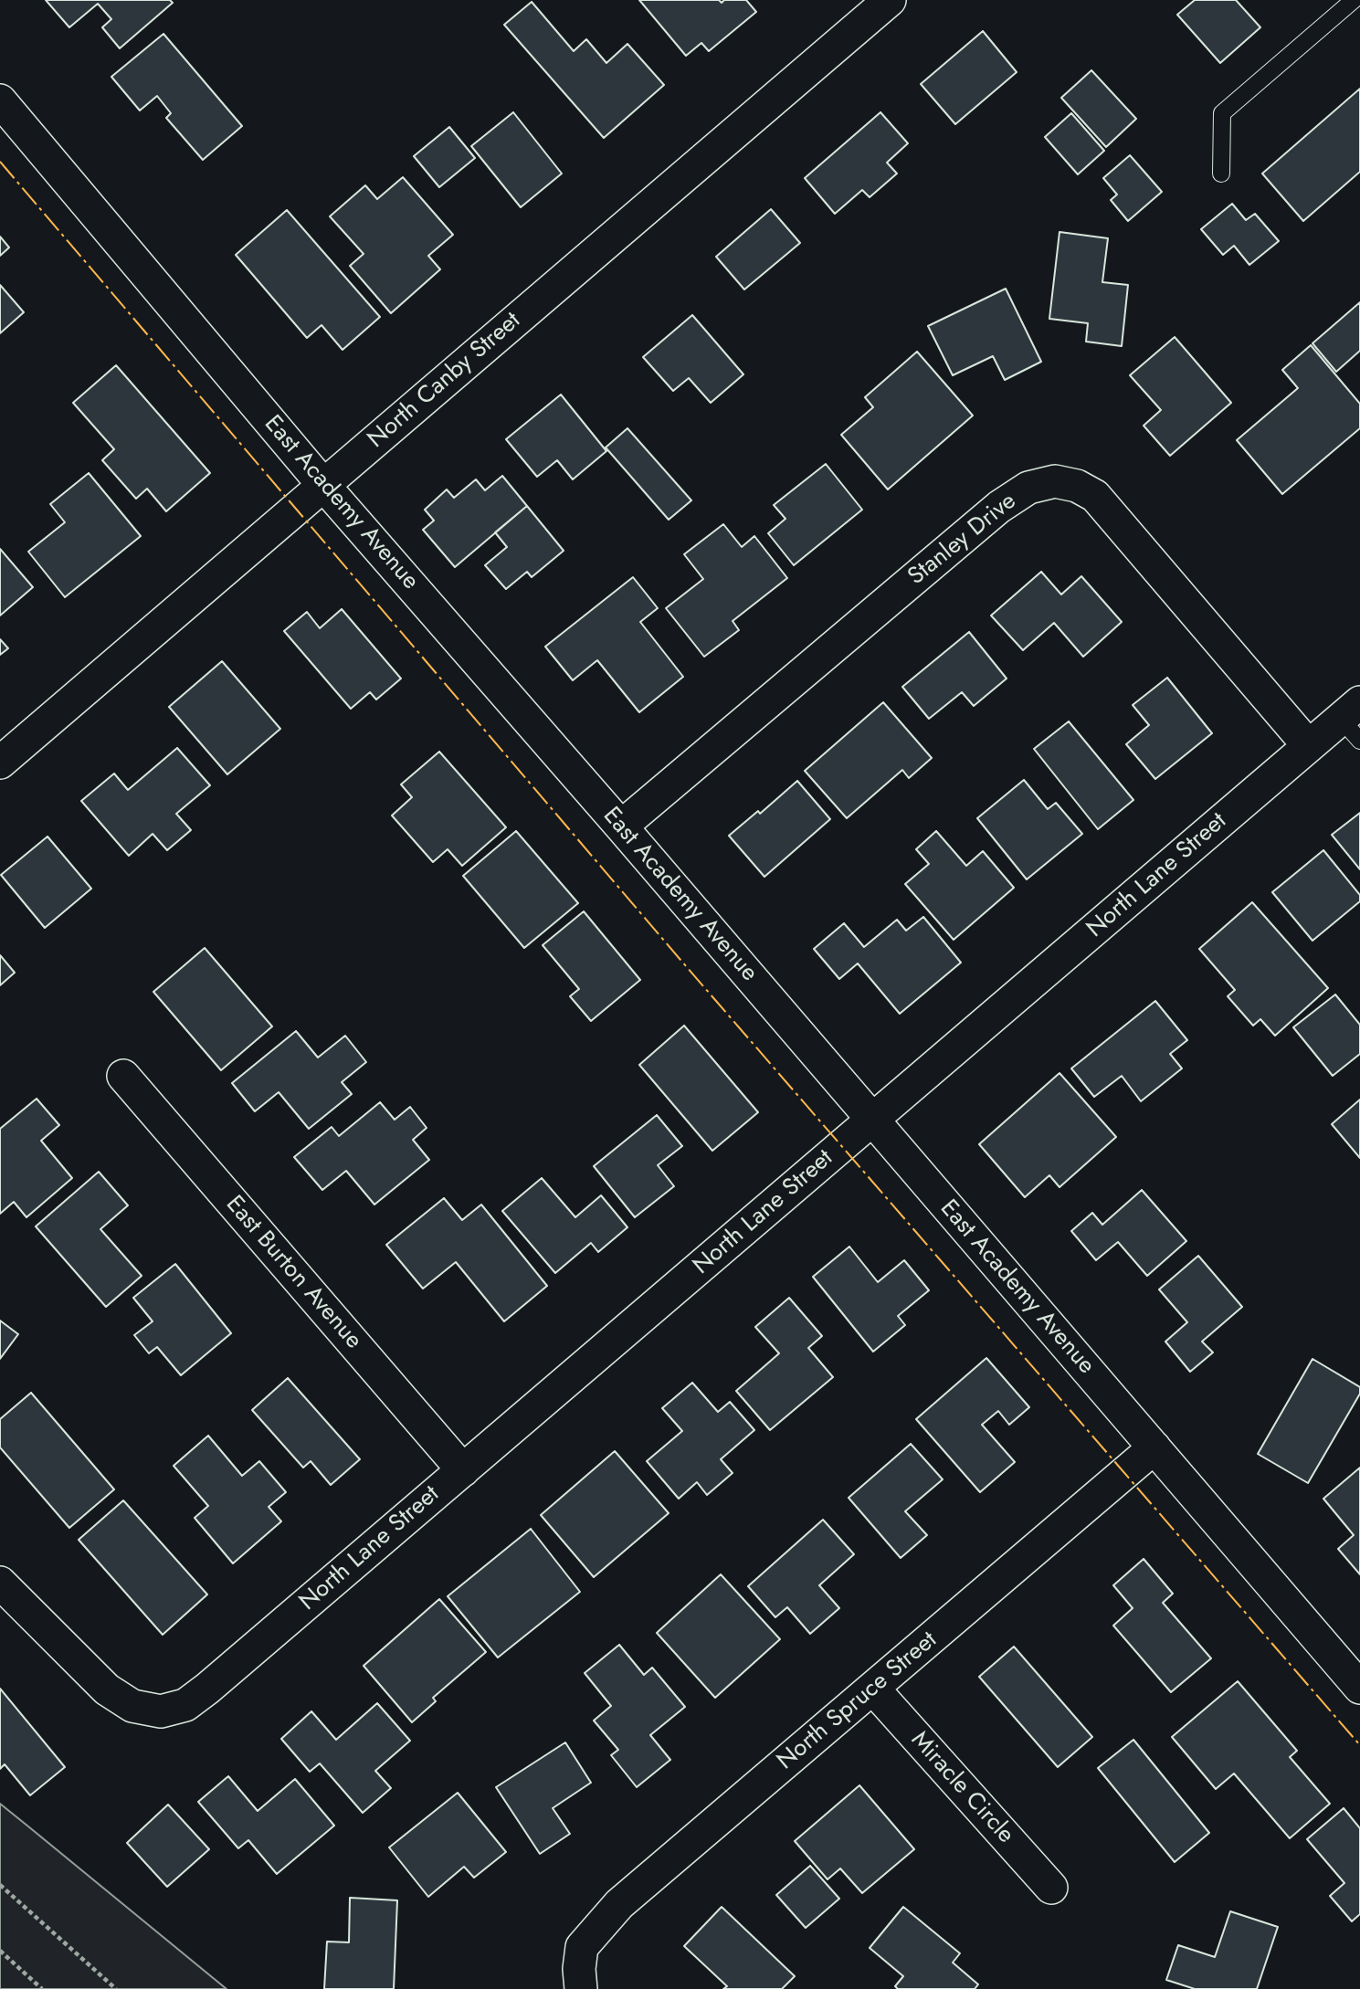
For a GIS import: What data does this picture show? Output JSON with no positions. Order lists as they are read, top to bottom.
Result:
{
  "streets": {
    "street": [
      "North Canby Street",
      "East Academy Avenue",
      "Stanley Drive",
      "North Lane Street",
      "East Burton Avenue",
      "North Spruce Street",
      "Miracle Circle"
    ]
  },
  "crossings": [
    ["North Canby Street", "East Academy Avenue"],
    ["East Academy Avenue", "Stanley Drive"],
    ["East Academy Avenue", "North Lane Street"],
    ["East Academy Avenue", "North Spruce Street"],
    ["Stanley Drive", "North Lane Street"],
    ["North Lane Street", "East Burton Avenue"],
    ["North Spruce Street", "Miracle Circle"]
  ]
}
